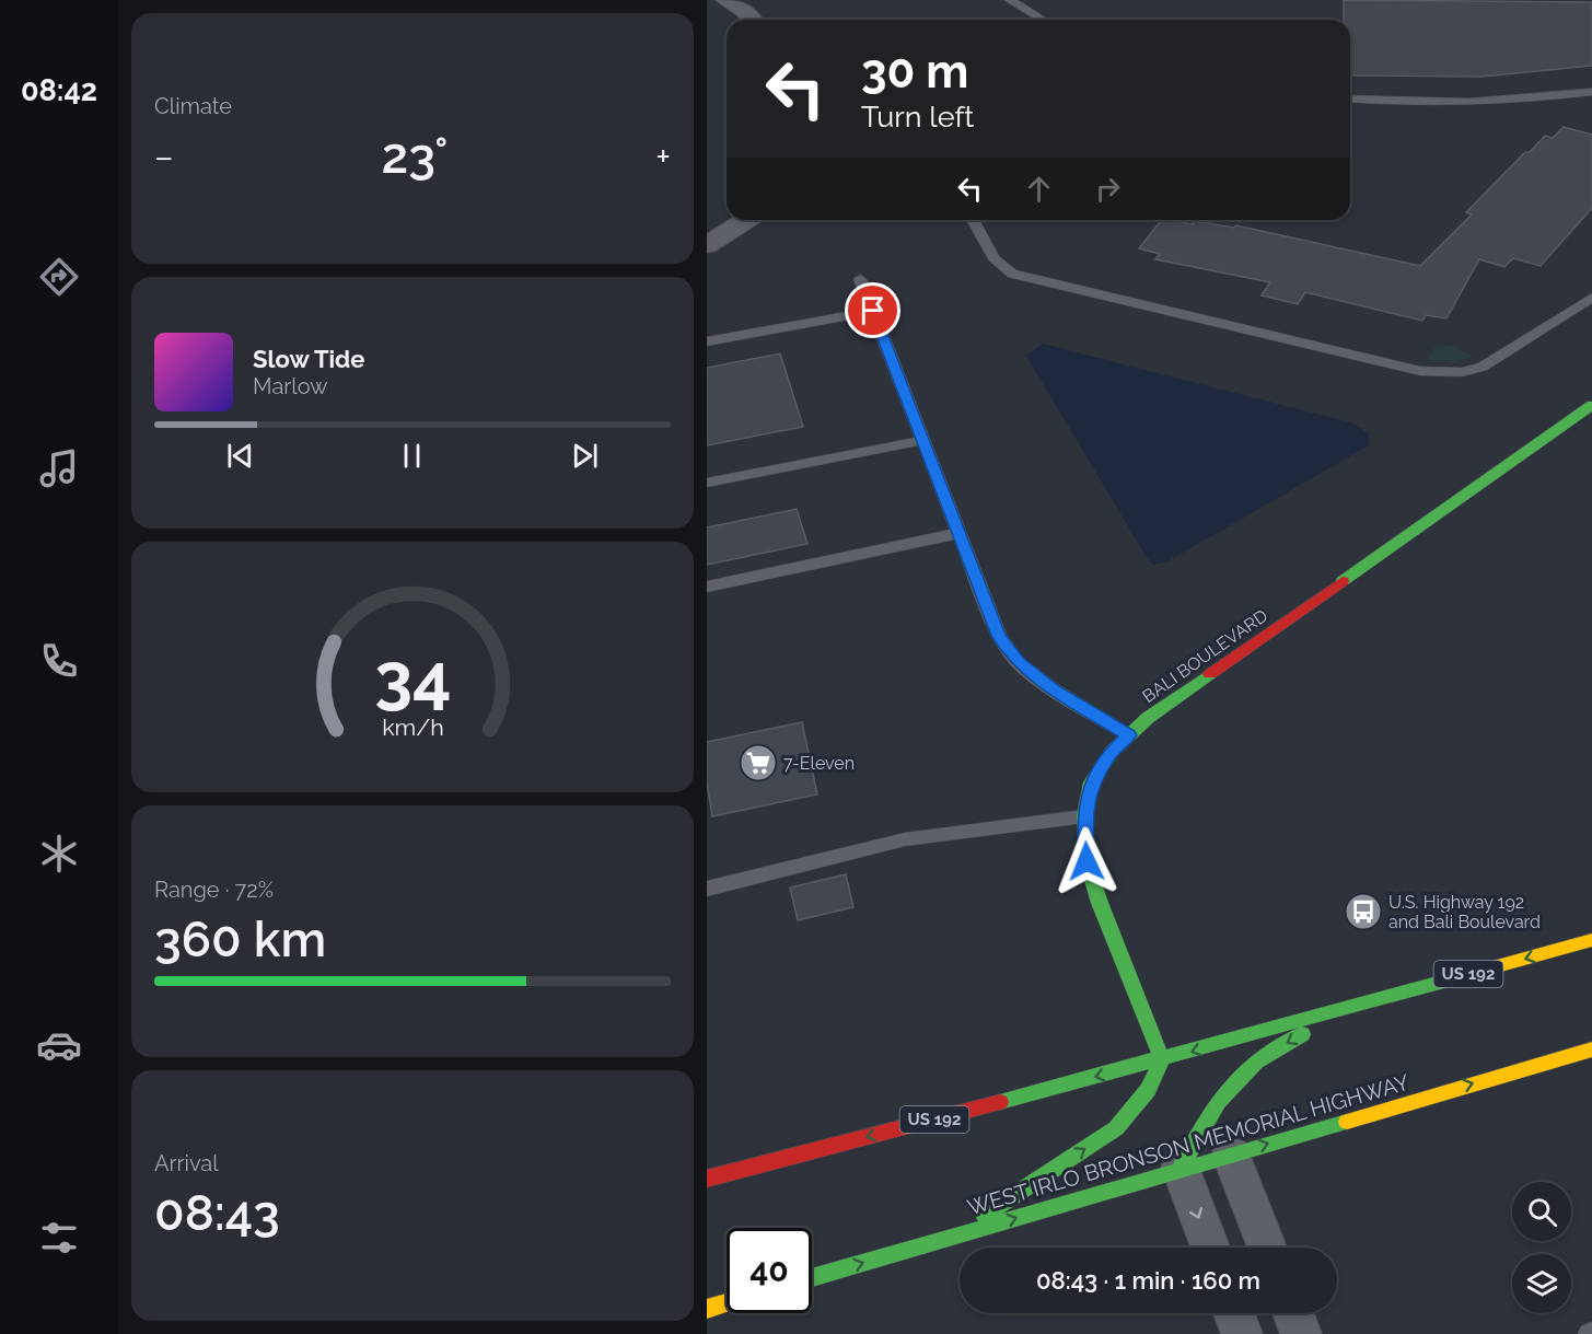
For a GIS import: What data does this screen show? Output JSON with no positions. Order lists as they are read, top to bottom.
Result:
{
  "streets": {
    "main road": ["BALI BOULEVARD", "US 192", "WEST IRLO BRONSON MEMORIAL HIGHWAY"]
  },
  "crossings": [
    ["BALI BOULEVARD", "US 192"]
  ],
  "places": {
    "supermarket": ["7-Eleven"],
    "bus stop": ["U.S. Highway 192 and Bali Boulevard"]
  },
  "page": {
    "tabs": "08:42",
    "tile": [
      "Climate",
      ["Range · 72%", "360 km"],
      ["Arrival", "08:43"]
    ],
    "turn": ["30 m", "Turn left"],
    "heat": ["−", "23°", "+"],
    "song": ["Slow Tide", "Marlow"],
    "limit": "40",
    "trip": "08:43 · 1 min · 160 m",
    "gauge": ["34", "km/h"]
  }
}
